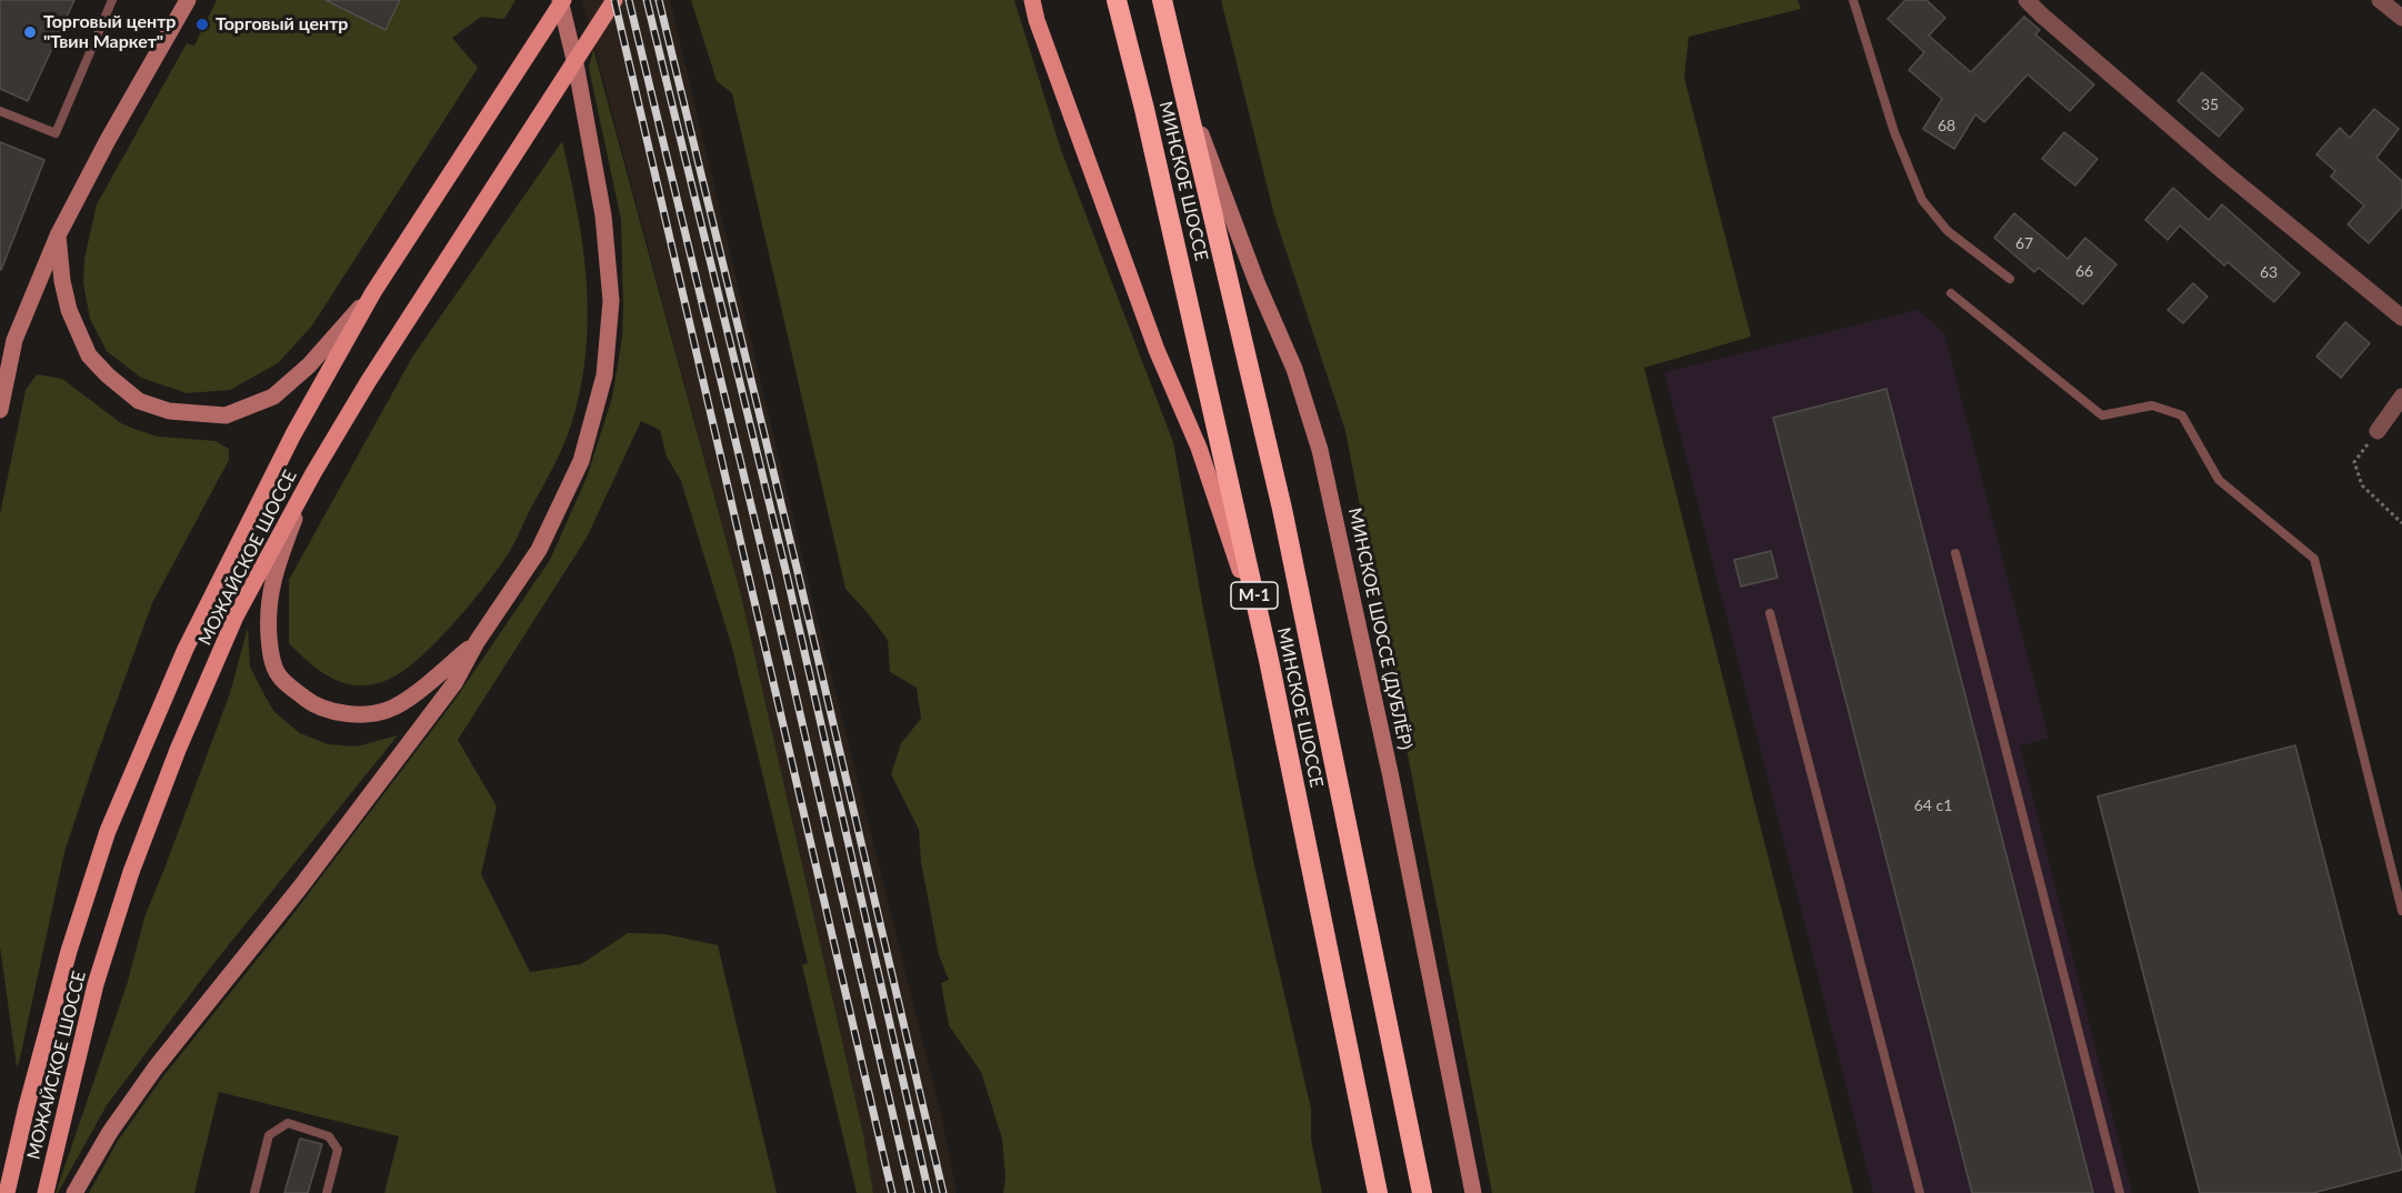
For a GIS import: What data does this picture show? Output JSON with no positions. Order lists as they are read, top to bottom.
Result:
{
  "streets": {
    "highway": ["МИНСКОЕ ШОССЕ", "М-1"],
    "main road": ["МОЖАЙСКОЕ ШОССЕ"],
    "street": ["МИНСКОЕ ШОССЕ (ДУБЛЁР)"]
  },
  "crossings": [
    ["МИНСКОЕ ШОССЕ", "МИНСКОЕ ШОССЕ (ДУБЛЁР)"]
  ],
  "places": ["Торговый центр", "Торговый центр \"Твин Маркет\""],
  "house_numbers": [
    "35",
    "68",
    "67",
    "66",
    "63",
    "64 с1"
  ]
}
